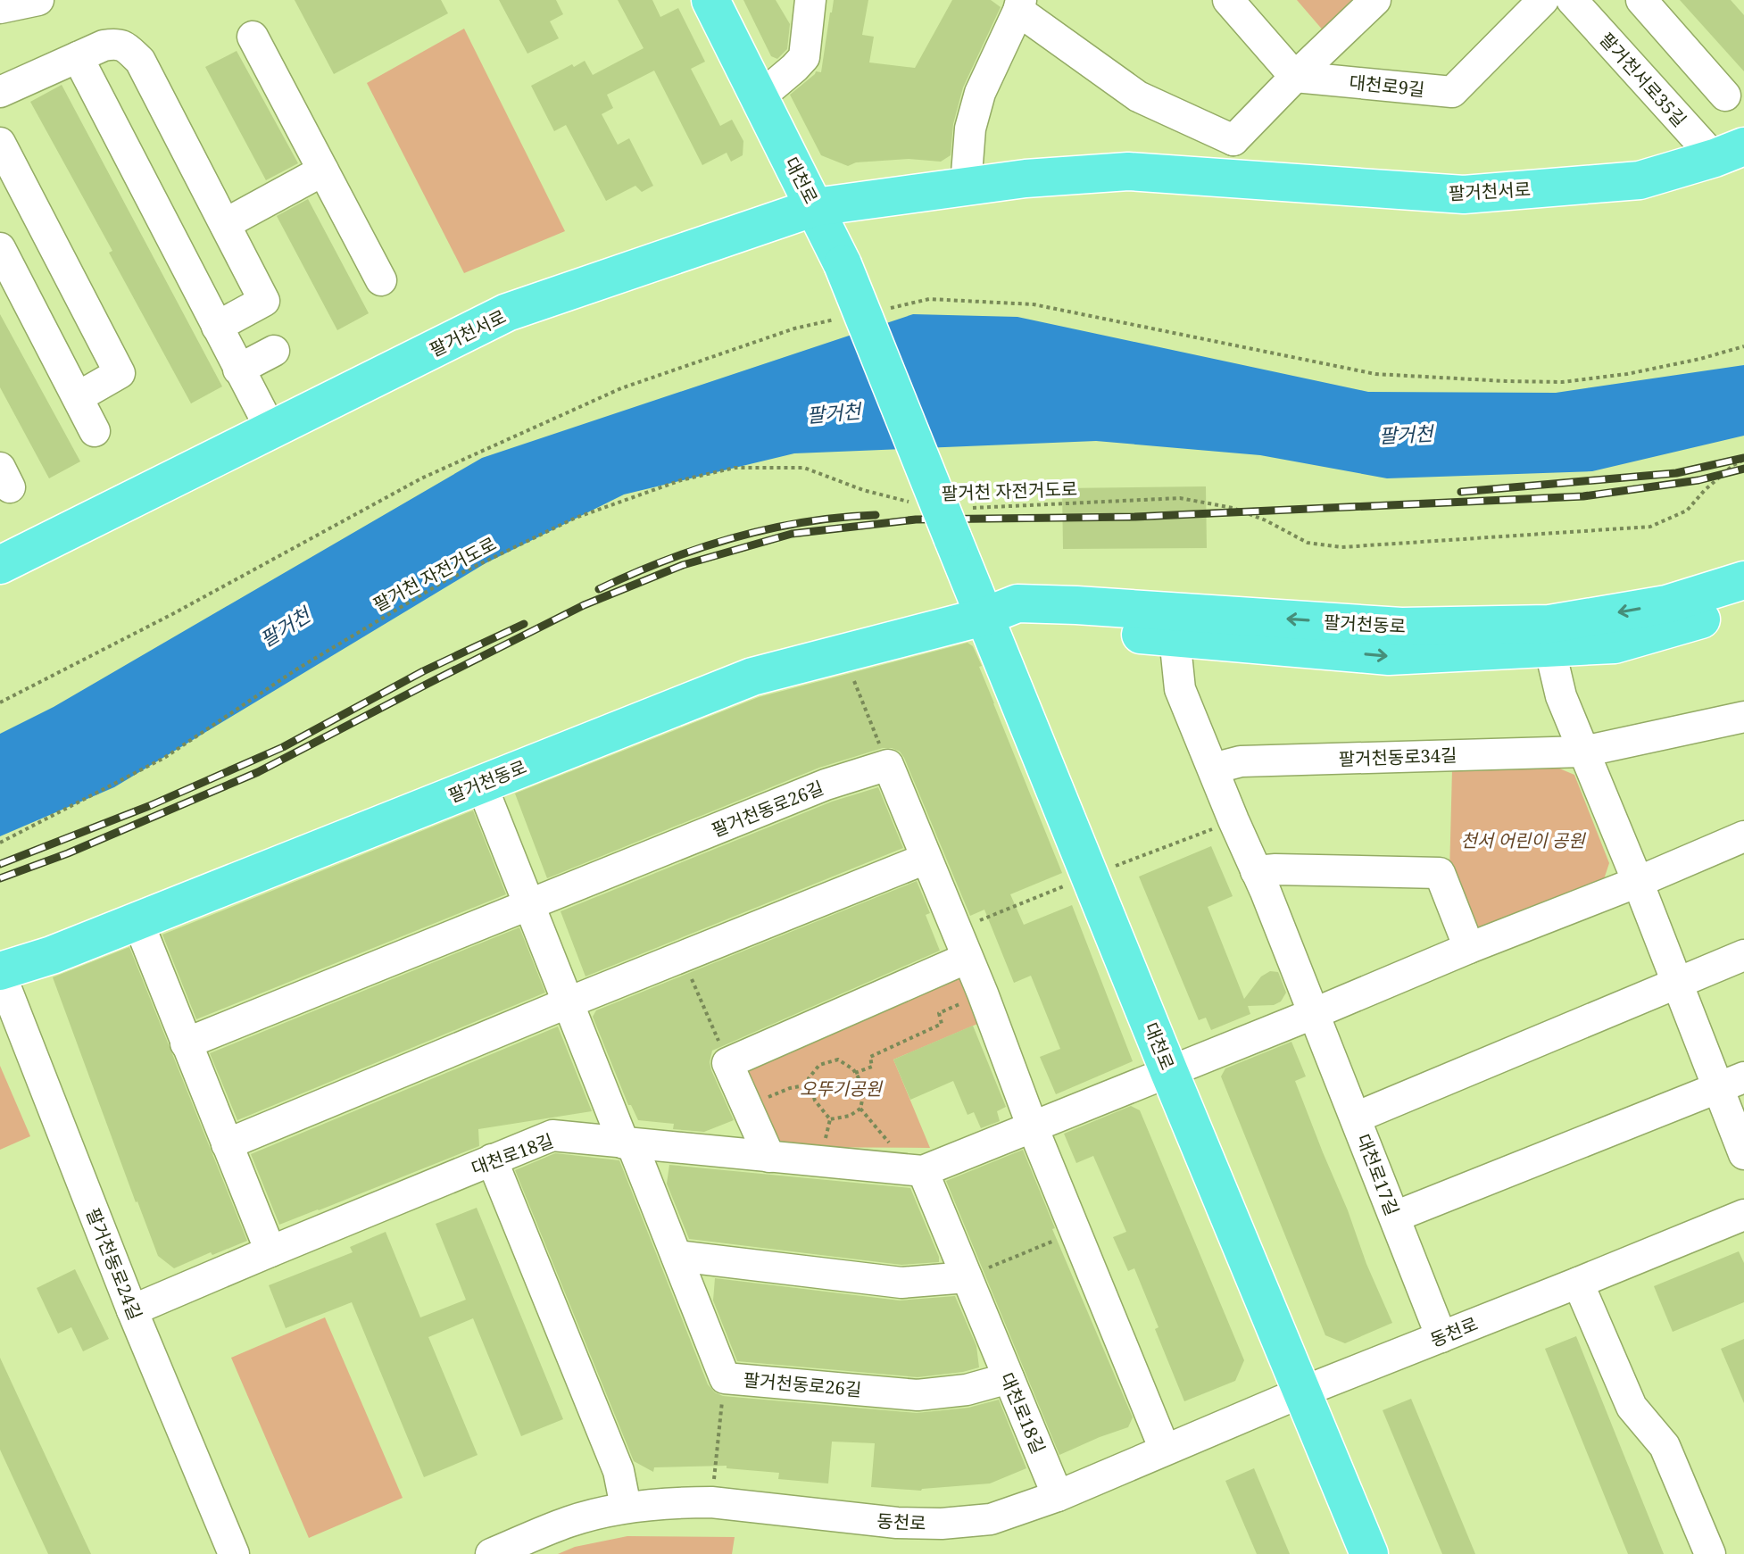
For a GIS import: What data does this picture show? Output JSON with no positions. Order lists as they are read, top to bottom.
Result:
{
  "streets": {
    "main road": ["대천로", "팔거천서로", "팔거천동로"],
    "street": [
      "팔거천서로35길",
      "대천로9길",
      "팔거천동로34길",
      "팔거천동로26길",
      "대천로18길",
      "대천로17길",
      "팔거천동로24길",
      "동천로"
    ],
    "path": ["팔거천 자전거도로"]
  },
  "crossings": [
    ["팔거천서로35길", "팔거천서로"],
    ["대천로", "팔거천서로"],
    ["대천로", "팔거천 자전거도로"],
    ["대천로", "팔거천동로"],
    ["대천로", "대천로18길"],
    ["대천로", "동천로"],
    ["팔거천동로", "팔거천동로26길"],
    ["팔거천동로", "대천로17길"],
    ["팔거천동로", "팔거천동로24길"],
    ["팔거천동로34길", "대천로17길"],
    ["팔거천동로26길", "대천로18길"],
    ["대천로18길", "팔거천동로24길"],
    ["대천로18길", "동천로"],
    ["대천로17길", "동천로"]
  ],
  "water": ["팔거천"],
  "parks": ["천서 어린이 공원", "오뚜기공원"]
}
